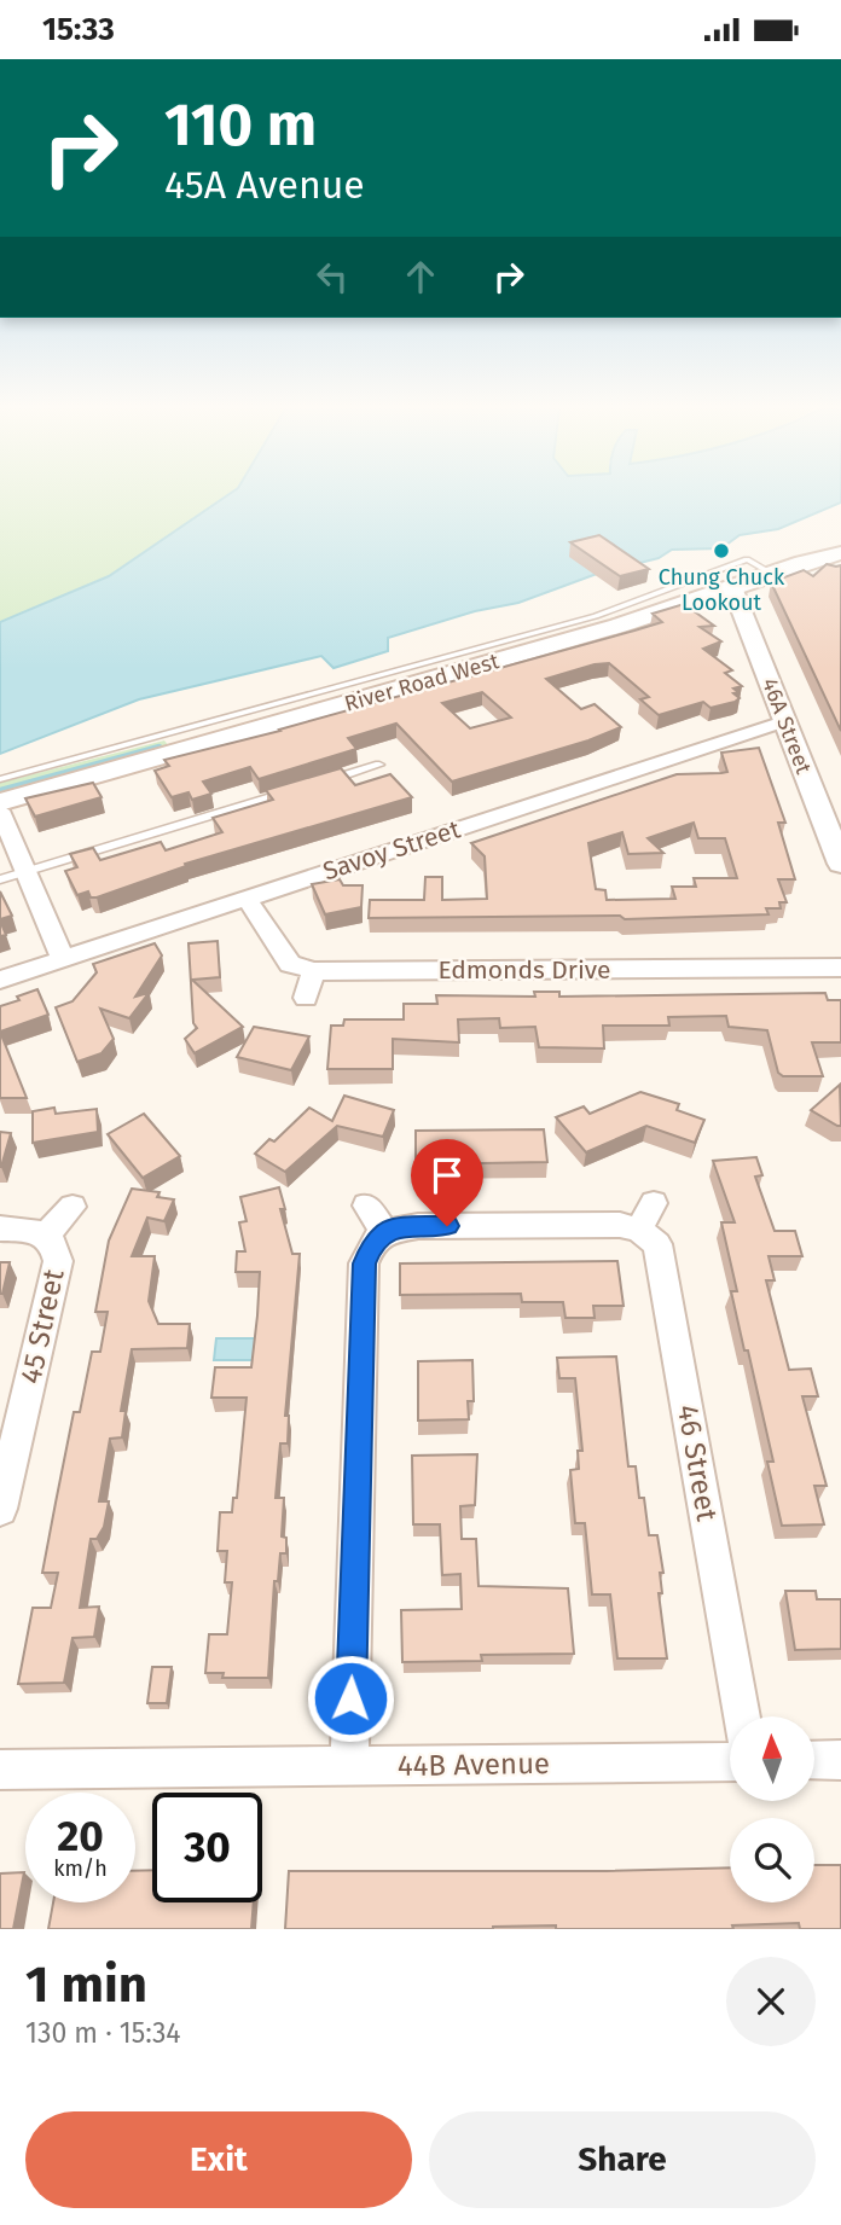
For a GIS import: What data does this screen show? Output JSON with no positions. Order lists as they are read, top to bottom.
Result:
{
  "streets": {
    "main road": ["River Road West"],
    "street": [
      "46A Street",
      "Savoy Street",
      "Edmonds Drive",
      "45 Street",
      "46 Street",
      "44B Avenue"
    ]
  },
  "crossings": [
    ["River Road West", "46A Street"],
    ["46A Street", "Savoy Street"]
  ],
  "places": ["Chung Chuck Lookout"],
  "north": "top",
  "page": {
    "status": "15:33",
    "turn": ["110 m", "45A Avenue"],
    "speed": "20 km/h",
    "limit": "30",
    "heading": ["1 min", "130 m · 15:34"],
    "buttons": ["Exit", "Share"]
  }
}
